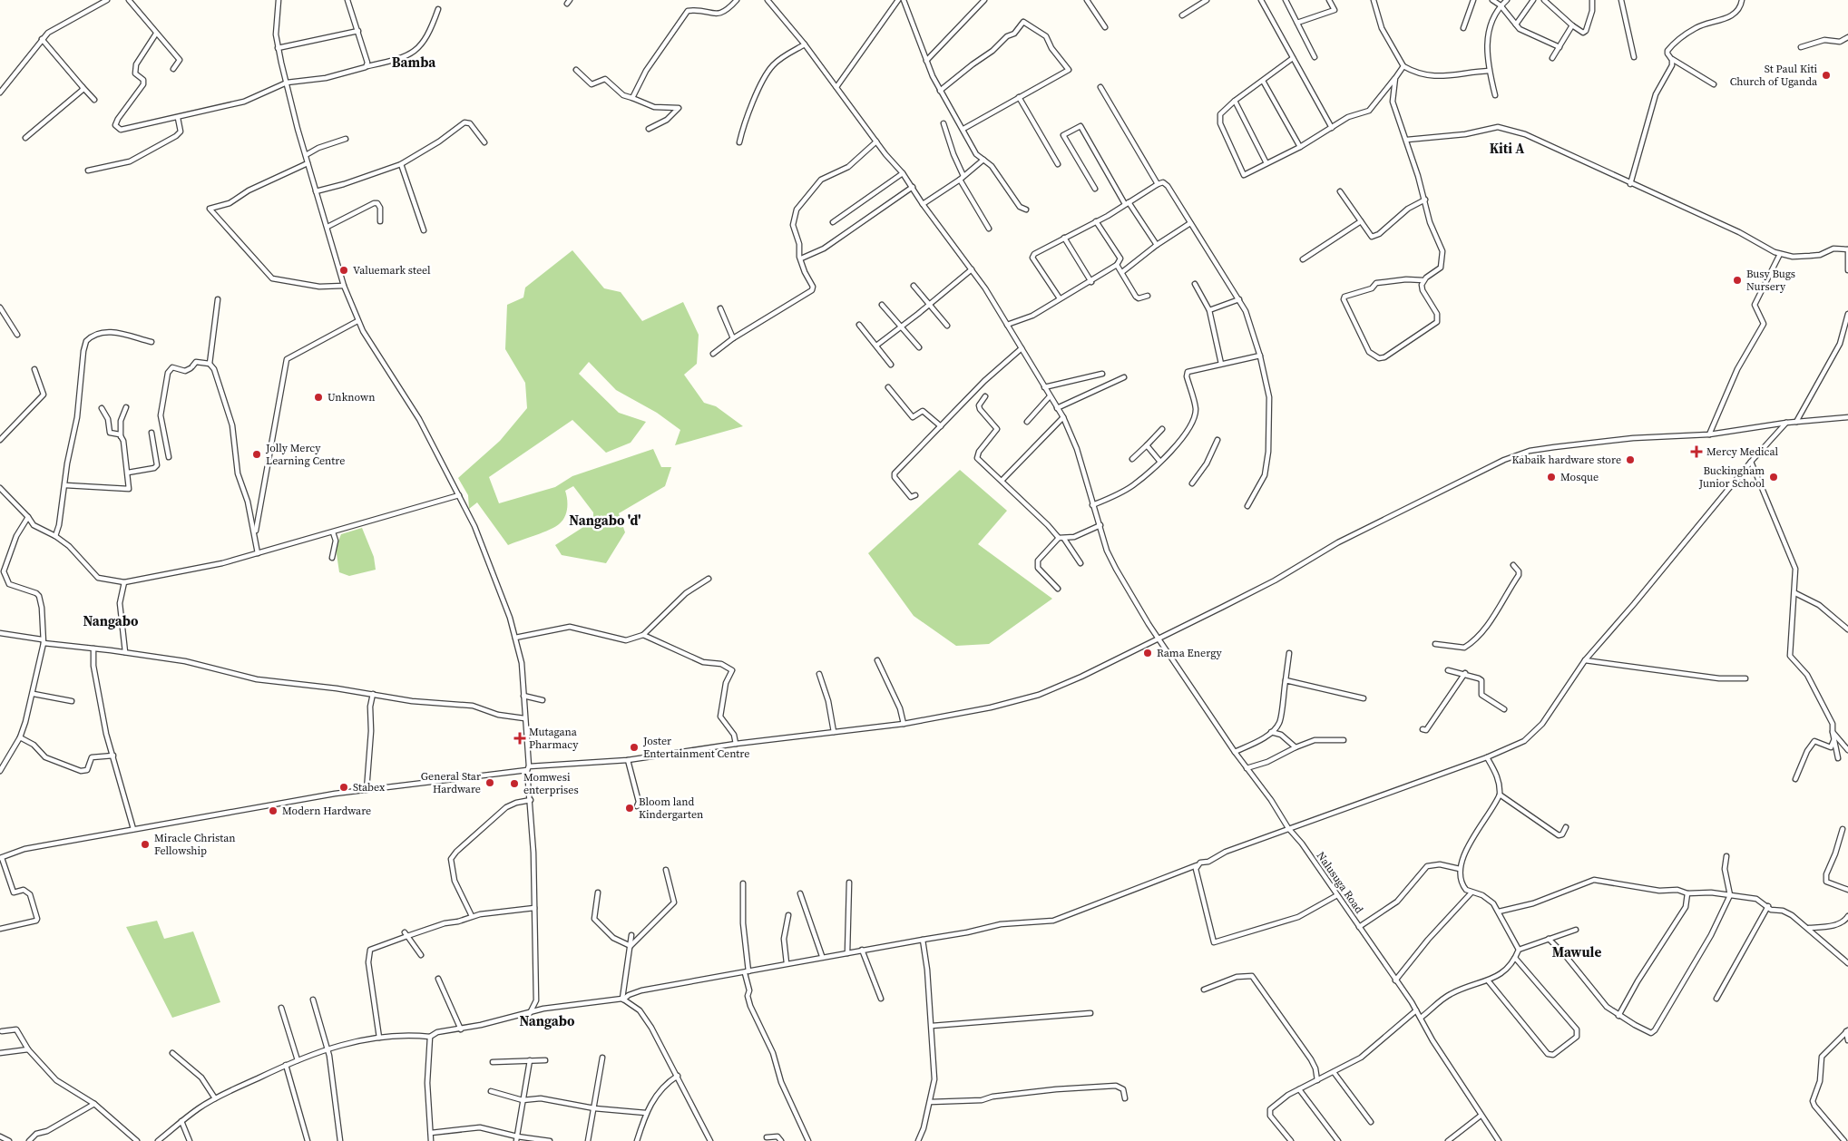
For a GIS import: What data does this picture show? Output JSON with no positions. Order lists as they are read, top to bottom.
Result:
{
  "streets": {
    "street": ["Nalusuga Road"]
  },
  "districts": [
    "Bamba",
    "Kiti A",
    "Nangabo 'd'",
    "Nangabo",
    "Mawule",
    "Nangabo"
  ],
  "places": {
    "other": [
      "St Paul Kiti Church of Uganda",
      "Valuemark steel",
      "Busy Bugs Nursery",
      "Unknown",
      "Jolly Mercy Learning Centre",
      "Kabaik hardware store",
      "Mosque",
      "Buckingham Junior School",
      "Rama Energy",
      "Joster Entertainment Centre",
      "General Star Hardware",
      "Momwesi enterprises",
      "Stabex",
      "Bloom land Kindergarten",
      "Modern Hardware",
      "Miracle Christan Fellowship"
    ],
    "health": ["Mercy Medical", "Mutagana Pharmacy"]
  }
}
